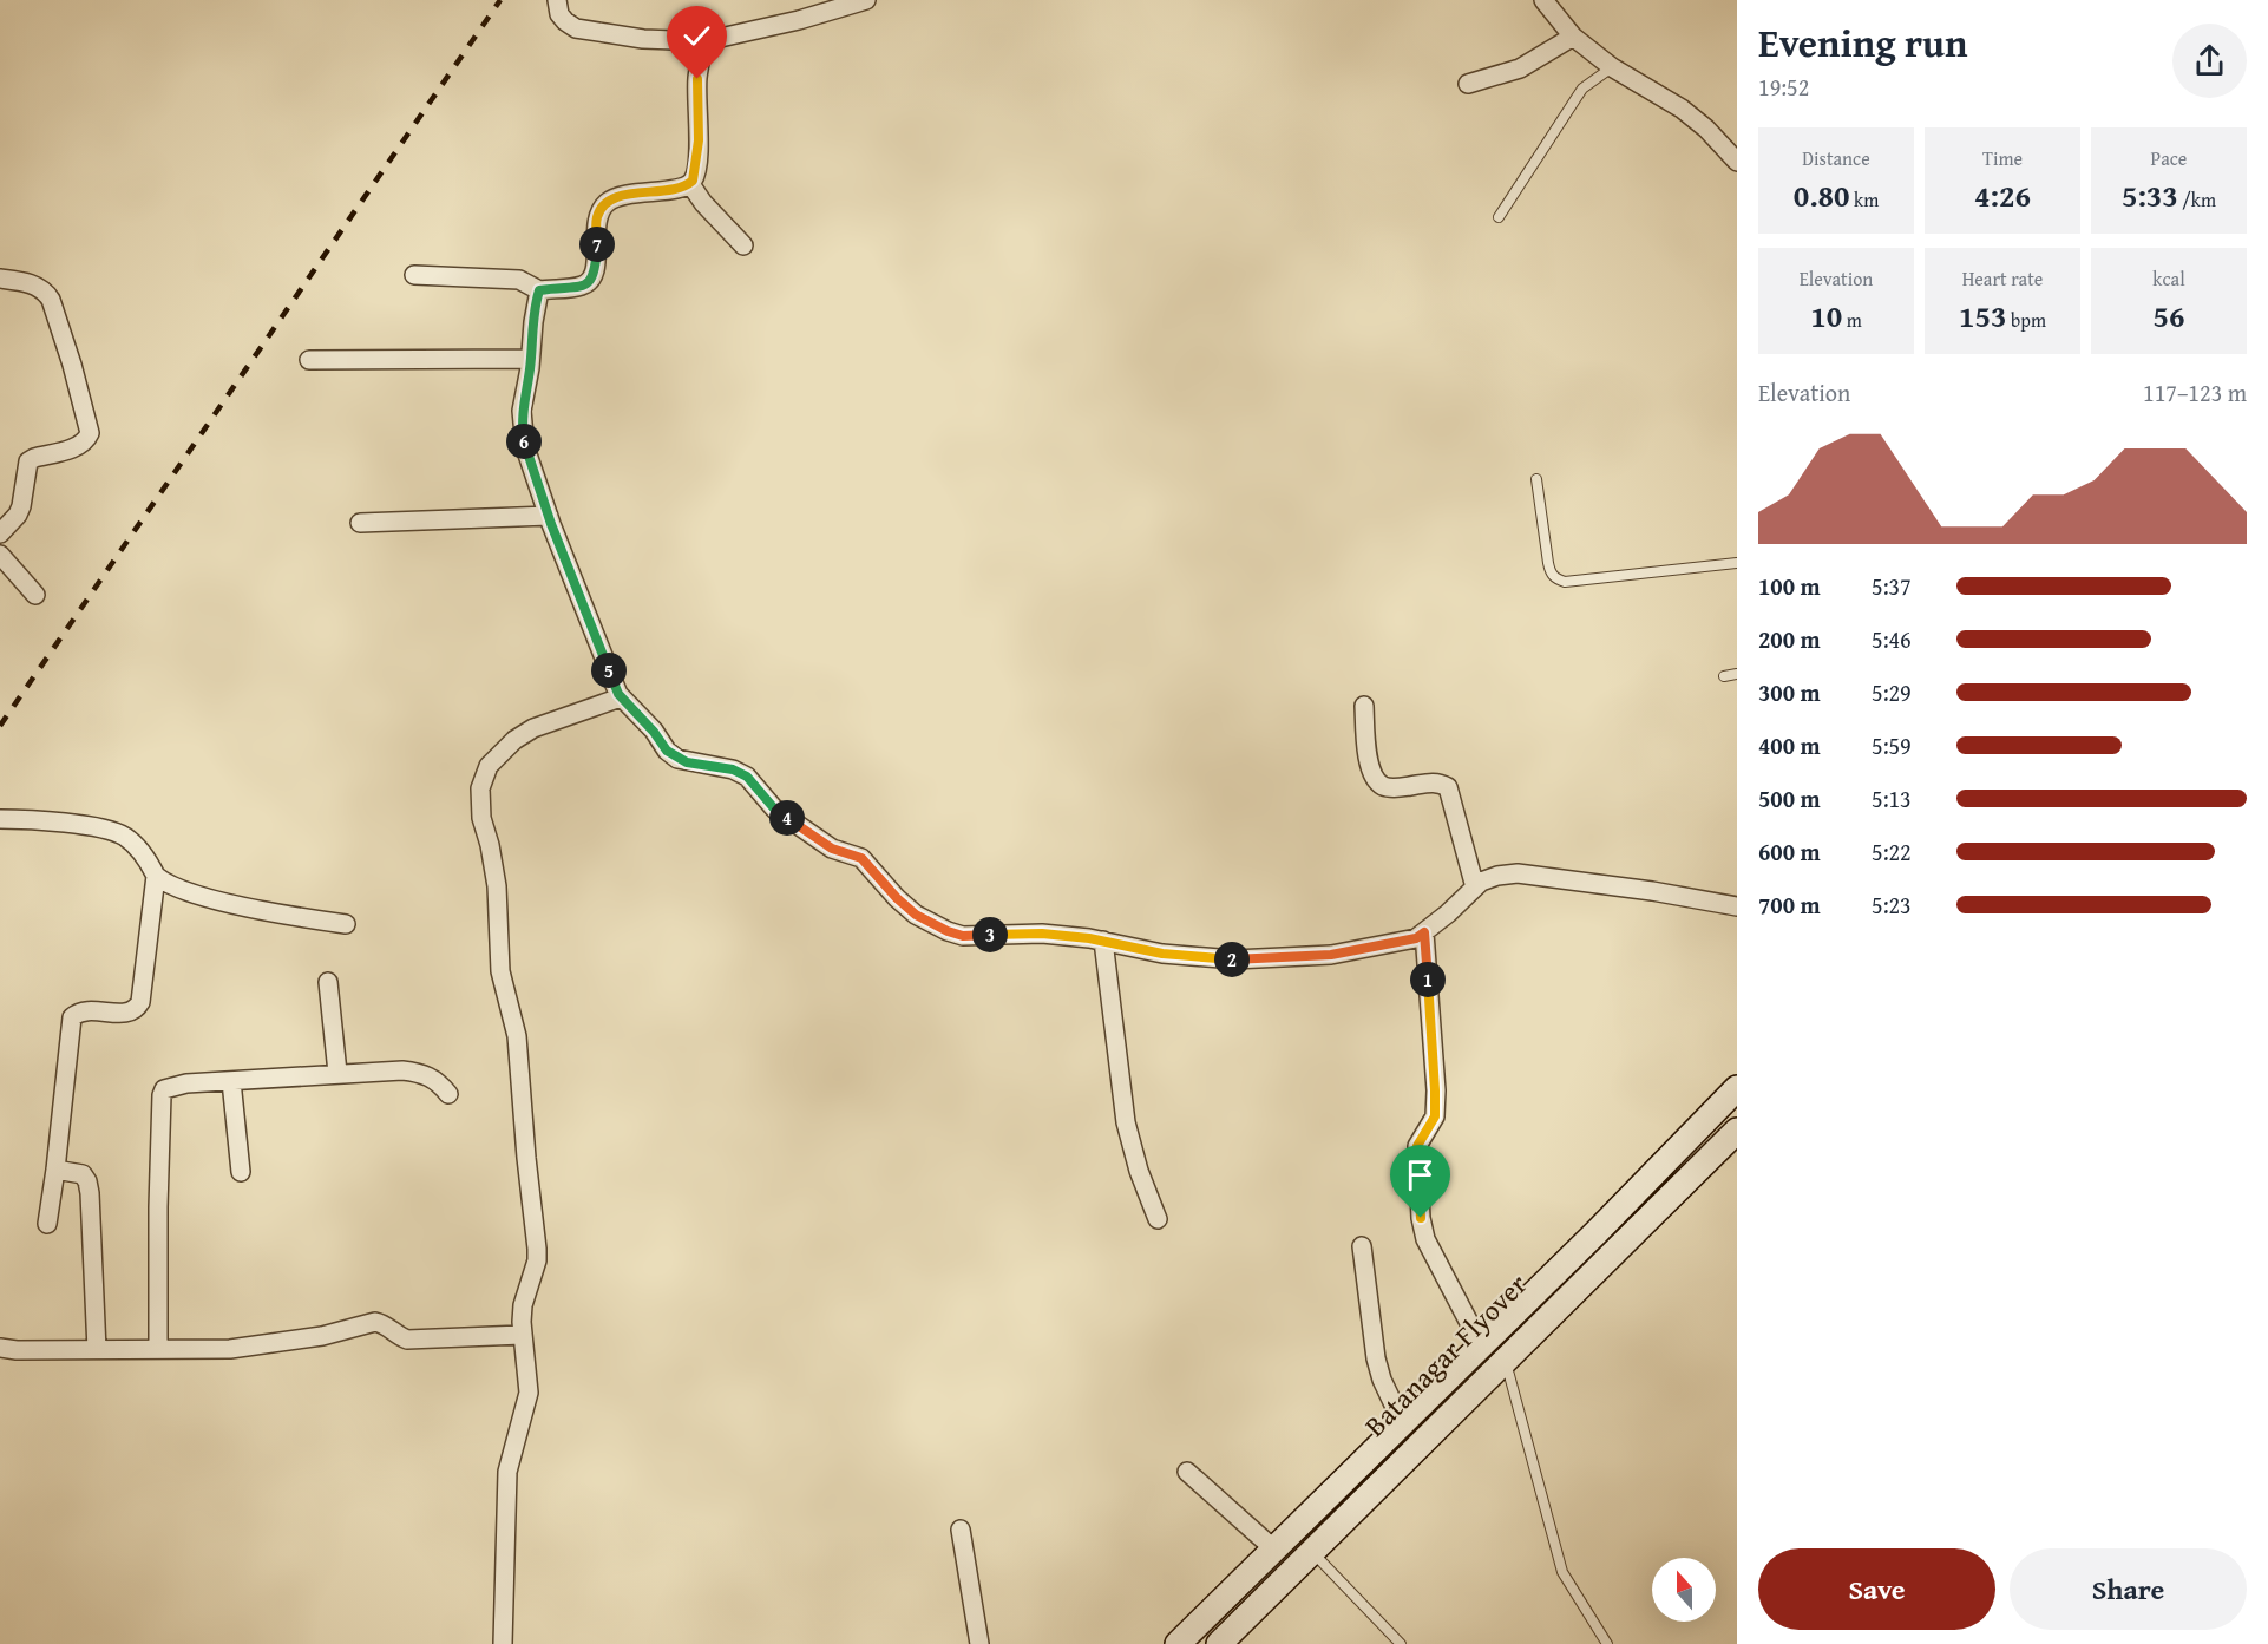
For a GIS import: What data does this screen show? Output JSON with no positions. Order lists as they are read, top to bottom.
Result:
{
  "streets": {
    "street": ["Batanagar Flyover"]
  },
  "north": "top",
  "page": {
    "heading": ["Evening run", "19:52"],
    "stats": [
      ["Distance", "0.80 km"],
      ["Time", "4:26"],
      ["Pace", "5:33 /km"],
      ["Elevation", "10 m"],
      ["Heart rate", "153 bpm"],
      ["kcal", "56"]
    ],
    "pins": [
      "7",
      "6",
      "5",
      "4",
      "3",
      "2",
      "1"
    ],
    "chart": ["Elevation", "117–123 m"],
    "list": [
      {
        "name": "100 m",
        "note": "5:37"
      },
      {
        "name": "200 m",
        "note": "5:46"
      },
      {
        "name": "300 m",
        "note": "5:29"
      },
      {
        "name": "400 m",
        "note": "5:59"
      },
      {
        "name": "500 m",
        "note": "5:13"
      },
      {
        "name": "600 m",
        "note": "5:22"
      },
      {
        "name": "700 m",
        "note": "5:23"
      }
    ],
    "buttons": ["Save", "Share"]
  }
}
